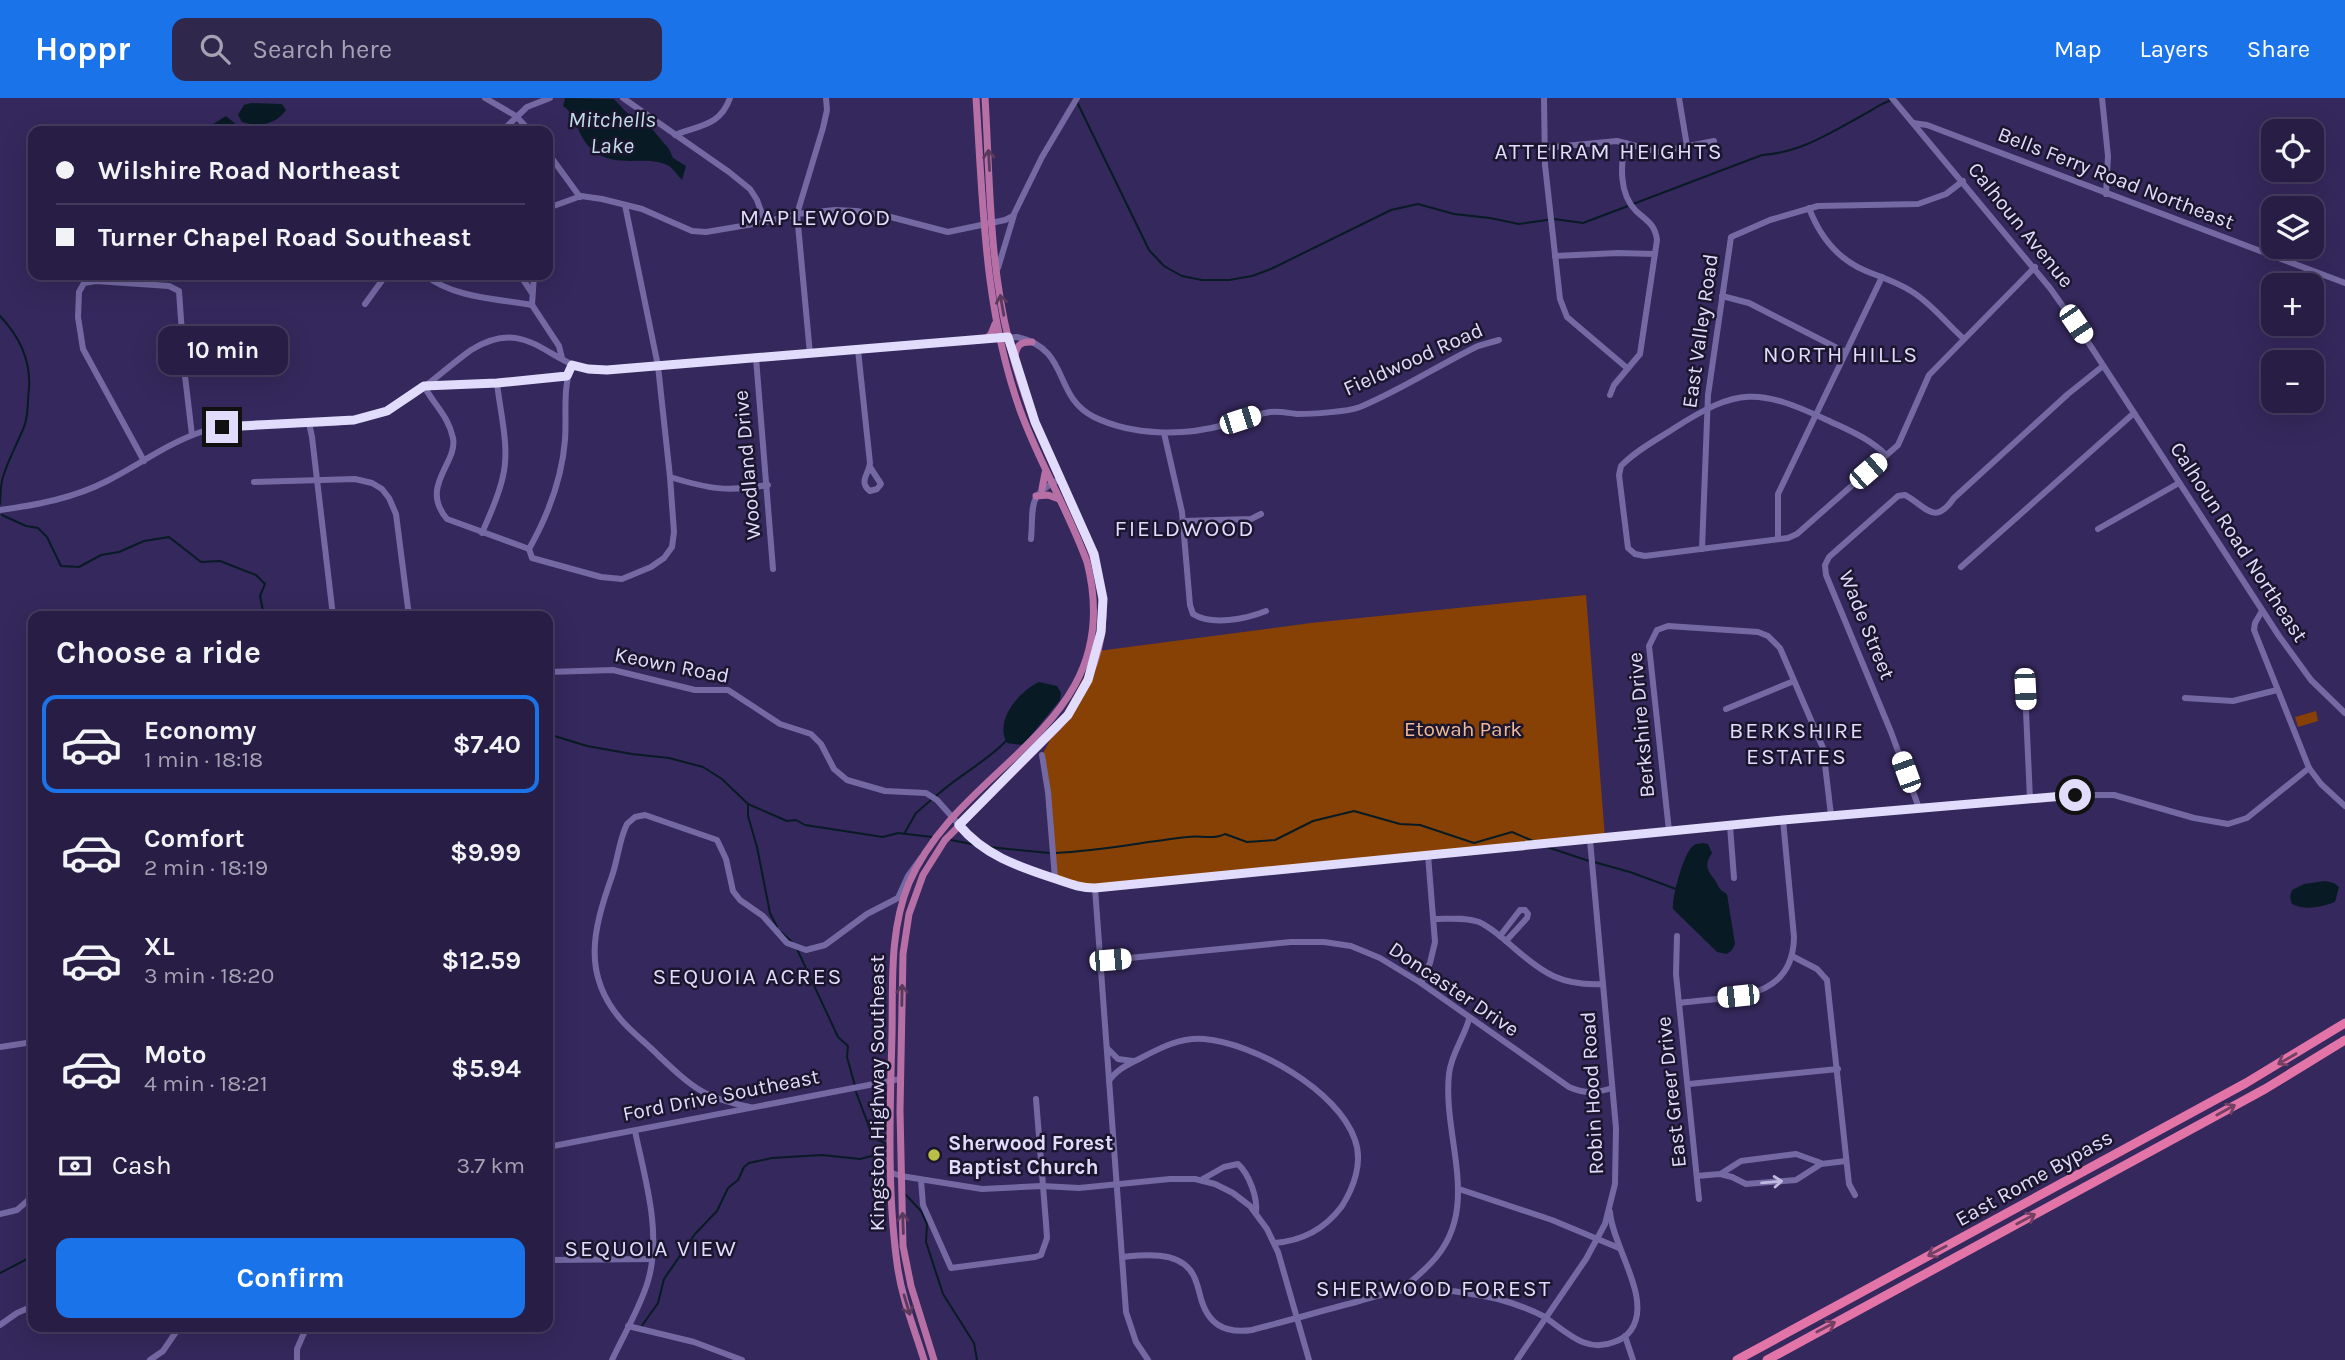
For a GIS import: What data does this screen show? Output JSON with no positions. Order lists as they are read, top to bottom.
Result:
{
  "streets": {
    "highway": ["East Rome Bypass"],
    "main road": ["Kingston Highway Southeast"],
    "street": [
      "Bells Ferry Road Northeast",
      "Calhoun Avenue",
      "East Valley Road",
      "Fieldwood Road",
      "Woodland Drive",
      "Calhoun Road Northeast",
      "Wade Street",
      "Keown Road",
      "Berkshire Drive",
      "Doncaster Drive",
      "East Greer Drive",
      "Robin Hood Road",
      "Ford Drive Southeast"
    ]
  },
  "crossings": [
    ["Bells Ferry Road Northeast", "Calhoun Avenue"],
    ["Calhoun Avenue", "East Valley Road"],
    ["Calhoun Avenue", "Calhoun Road Northeast"],
    ["Calhoun Avenue", "Wade Street"],
    ["Wade Street", "Keown Road"],
    ["Keown Road", "Berkshire Drive"],
    ["Keown Road", "Kingston Highway Southeast"],
    ["Keown Road", "Robin Hood Road"],
    ["Doncaster Drive", "Robin Hood Road"],
    ["Kingston Highway Southeast", "Ford Drive Southeast"]
  ],
  "districts": [
    "ATTEIRAM HEIGHTS",
    "MAPLEWOOD",
    "NORTH HILLS",
    "FIELDWOOD",
    "BERKSHIRE ESTATES",
    "SEQUOIA ACRES",
    "SEQUOIA VIEW",
    "SHERWOOD FOREST"
  ],
  "water": ["Mitchells Lake"],
  "parks": ["Etowah Park"],
  "places": ["Sherwood Forest Baptist Church"],
  "page": {
    "header": "Hoppr",
    "search": "Search here",
    "nav": ["Map", "Layers", "Share"],
    "map_buttons": ["+", "−"],
    "banner": ["Wilshire Road Northeast", "Turner Chapel Road Southeast"],
    "bubble": "10 min",
    "heading": "Choose a ride",
    "list": [
      {
        "name": "Economy",
        "note": "1 min · 18:18",
        "value": "$7.40"
      },
      {
        "name": "Comfort",
        "note": "2 min · 18:19",
        "value": "$9.99"
      },
      {
        "name": "XL",
        "note": "3 min · 18:20",
        "value": "$12.59"
      },
      {
        "name": "Moto",
        "note": "4 min · 18:21",
        "value": "$5.94"
      }
    ],
    "pay": ["Cash", "3.7 km"],
    "buttons": "Confirm"
  }
}
